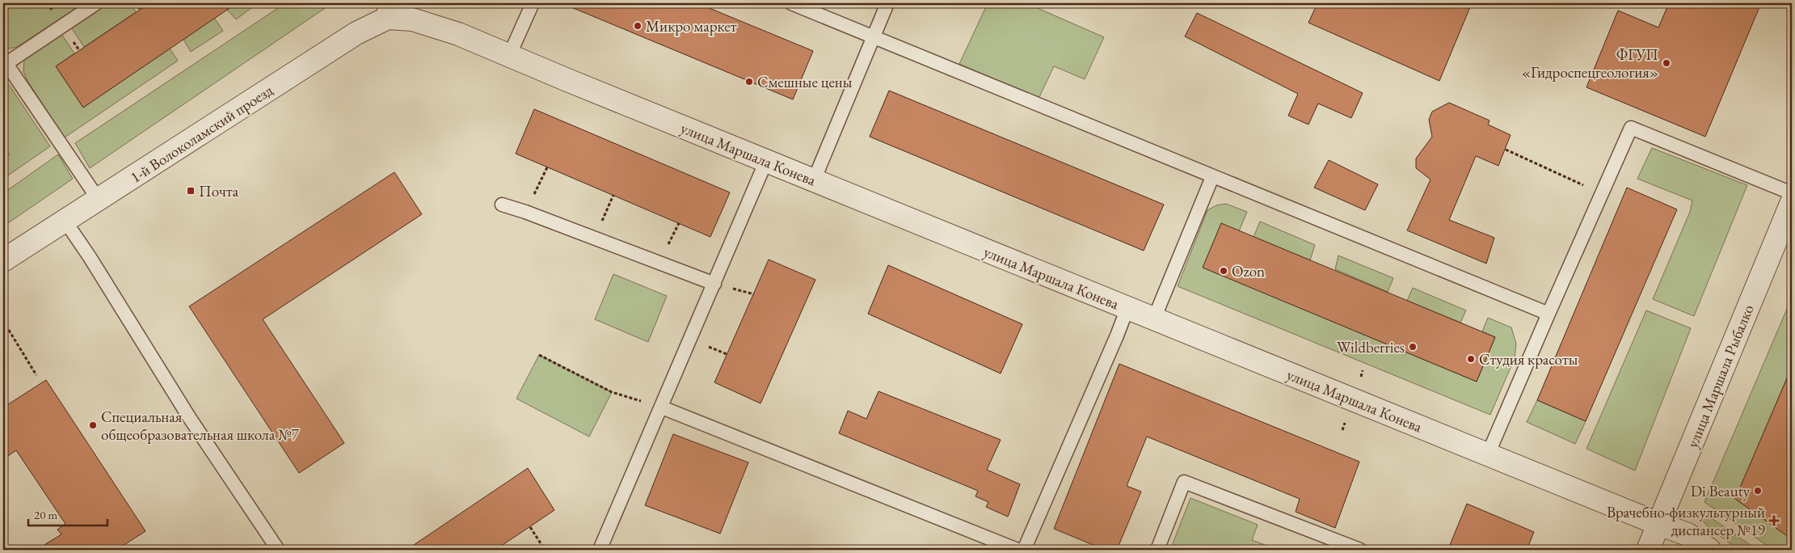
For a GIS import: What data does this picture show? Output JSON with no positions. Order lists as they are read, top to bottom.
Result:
{
  "streets": {
    "street": ["1-й Волоколамский проезд", "улица Маршала Конева", "улица Маршала Рыбалко"]
  },
  "crossings": [
    ["1-й Волоколамский проезд", "улица Маршала Конева"],
    ["улица Маршала Конева", "улица Маршала Рыбалко"]
  ],
  "places": {
    "other": [
      "Микро маркет",
      "ФГУП «Гидроспецгеология»",
      "Смешные цены",
      "Ozon",
      "Wildberries",
      "Студия красоты",
      "Специальная общеобразовательная школа №7",
      "Di Beauty"
    ],
    "transit": ["Почта"],
    "health": ["Врачебно-физкультурный диспансер №19"]
  },
  "scale_bar": "20 m"
}
